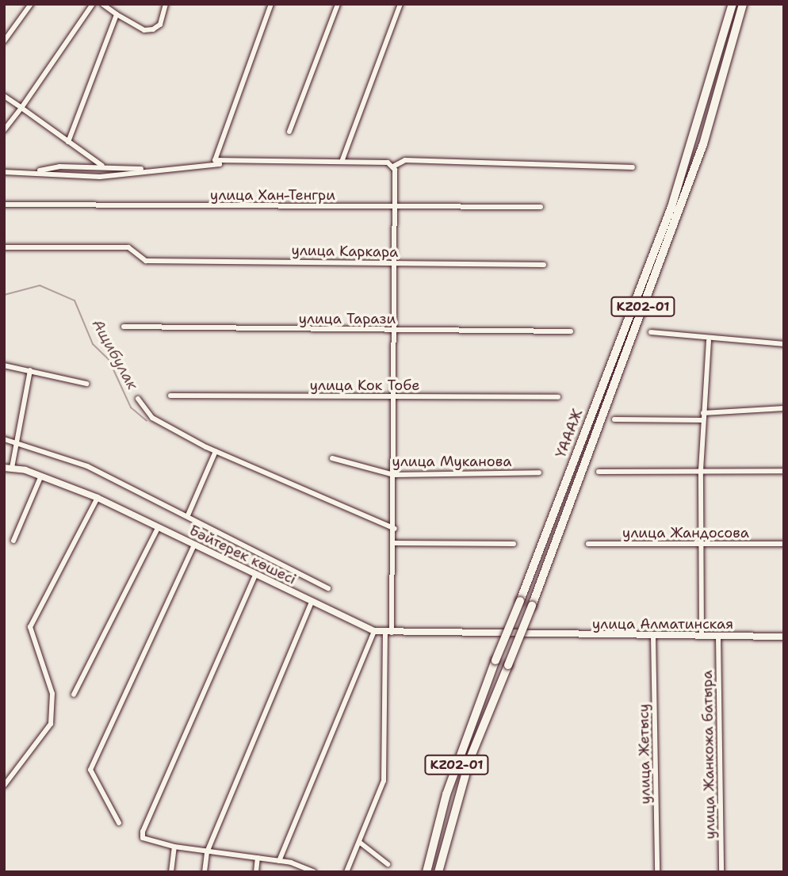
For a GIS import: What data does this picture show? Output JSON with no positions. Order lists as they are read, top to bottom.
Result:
{
  "streets": {
    "highway": ["KZ02-01", "ҮАААЖ"],
    "street": [
      "улица Хан-Тенгри",
      "улица Каркара",
      "улица Тарази",
      "улица Кок Тобе",
      "улица Муканова",
      "улица Жандосова",
      "Бәйтерек көшесі",
      "улица Алматинская",
      "улица Жетысу",
      "улица Жанкожа батыра"
    ]
  },
  "crossings": [
    ["Бәйтерек көшесі", "улица Алматинская"],
    ["улица Алматинская", "улица Жетысу"],
    ["улица Алматинская", "улица Жанкожа батыра"]
  ],
  "water": ["Ащибулак"]
}
